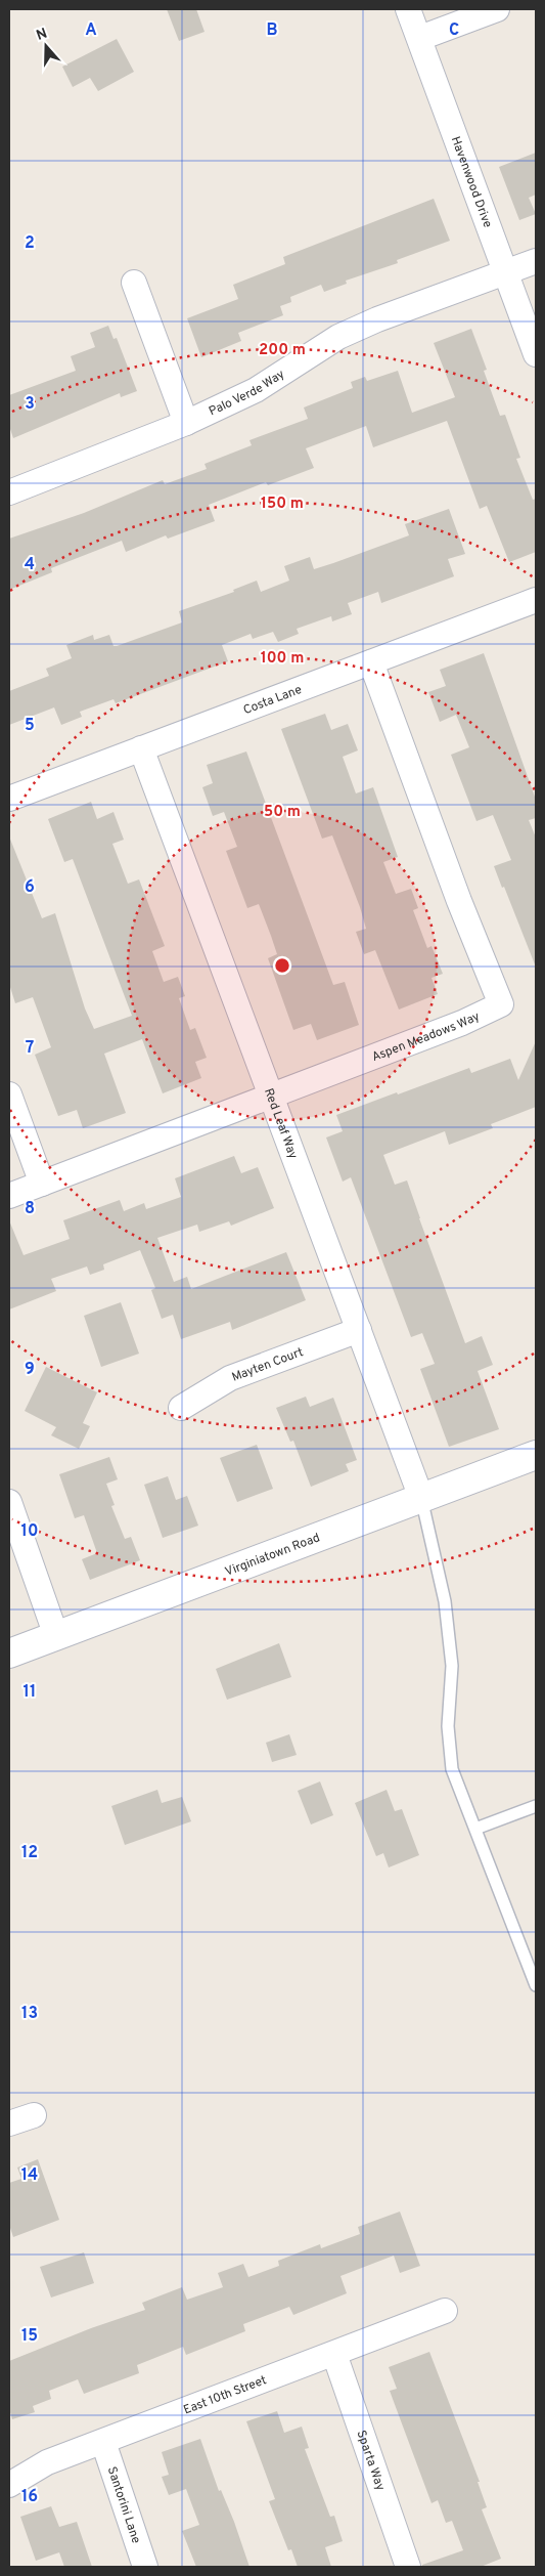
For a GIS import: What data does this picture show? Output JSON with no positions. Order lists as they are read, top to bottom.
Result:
{
  "streets": {
    "street": [
      "Havenwood Drive",
      "Palo Verde Way",
      "Costa Lane",
      "Aspen Meadows Way",
      "Red Leaf Way",
      "Mayten Court",
      "Virginiatown Road",
      "East 10th Street",
      "Sparta Way",
      "Santorini Lane"
    ]
  },
  "crossings": [
    ["Havenwood Drive", "Palo Verde Way"],
    ["Costa Lane", "Aspen Meadows Way"],
    ["Costa Lane", "Red Leaf Way"],
    ["Aspen Meadows Way", "Red Leaf Way"],
    ["Red Leaf Way", "Mayten Court"],
    ["Red Leaf Way", "Virginiatown Road"],
    ["East 10th Street", "Sparta Way"],
    ["East 10th Street", "Santorini Lane"]
  ],
  "north": "top",
  "grid": {
    "columns": ["A", "B", "C"],
    "rows": [
      "2",
      "3",
      "4",
      "5",
      "6",
      "7",
      "8",
      "9",
      "10",
      "11",
      "12",
      "13",
      "14",
      "15",
      "16"
    ]
  },
  "rings": [
    "200 m",
    "150 m",
    "100 m",
    "50 m"
  ]
}
